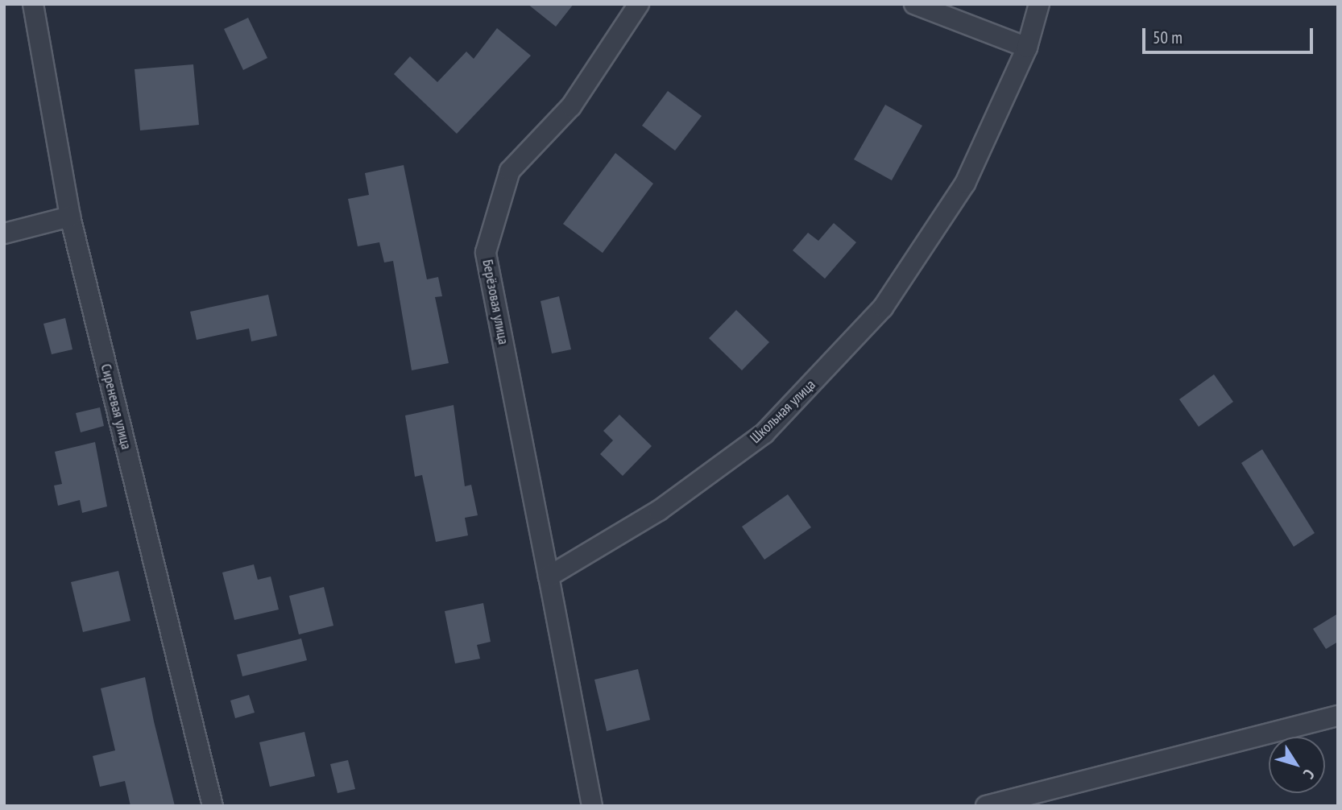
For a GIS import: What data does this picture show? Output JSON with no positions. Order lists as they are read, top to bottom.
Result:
{
  "streets": {
    "street": ["Берёзовая улица", "Сиреневая улица", "Школьная улица"]
  },
  "crossings": [
    ["Берёзовая улица", "Школьная улица"]
  ],
  "scale_bar": "50 m",
  "north": "bottom right"
}
